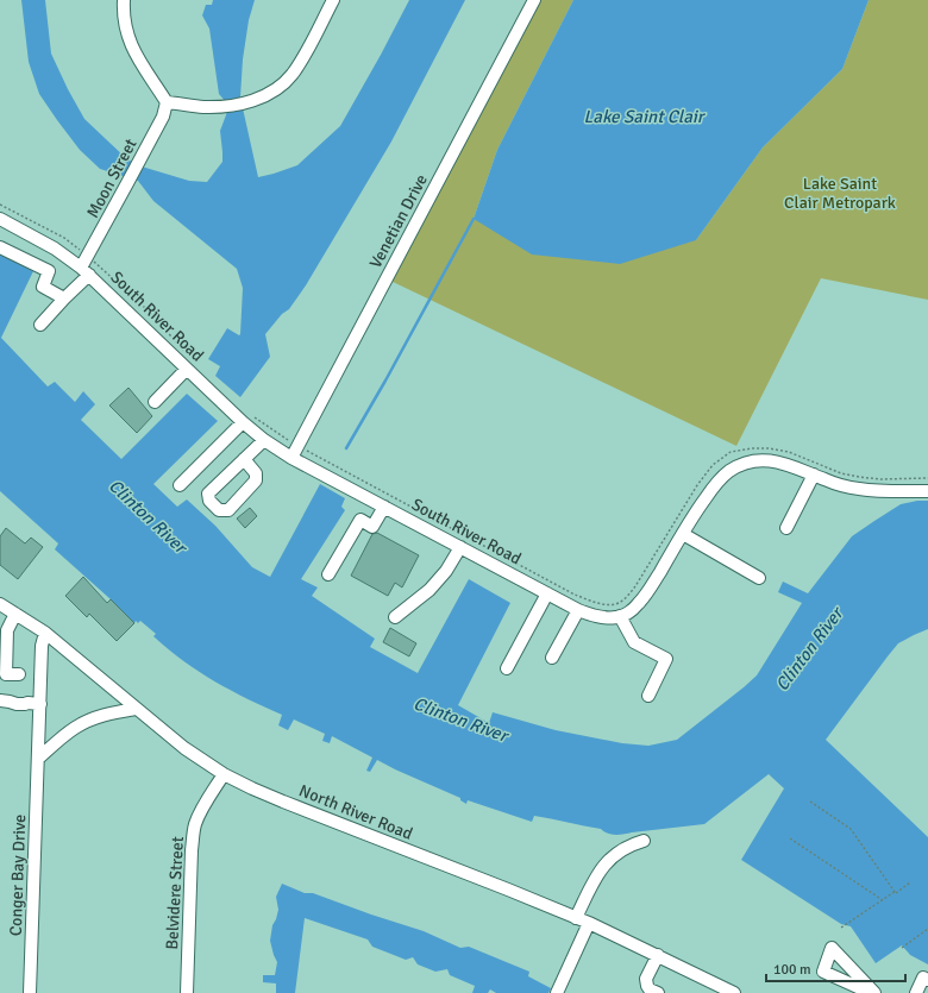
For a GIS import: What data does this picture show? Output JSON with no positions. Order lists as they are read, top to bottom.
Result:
{
  "streets": {
    "street": [
      "Moon Street",
      "Venetian Drive",
      "South River Road",
      "North River Road",
      "Conger Bay Drive",
      "Belvidere Street"
    ]
  },
  "crossings": [
    ["Moon Street", "South River Road"],
    ["Venetian Drive", "South River Road"],
    ["North River Road", "Conger Bay Drive"],
    ["North River Road", "Belvidere Street"]
  ],
  "water": ["Lake Saint Clair", "Clinton River"],
  "parks": ["Lake Saint Clair Metropark"],
  "scale_bar": "100 m"
}
